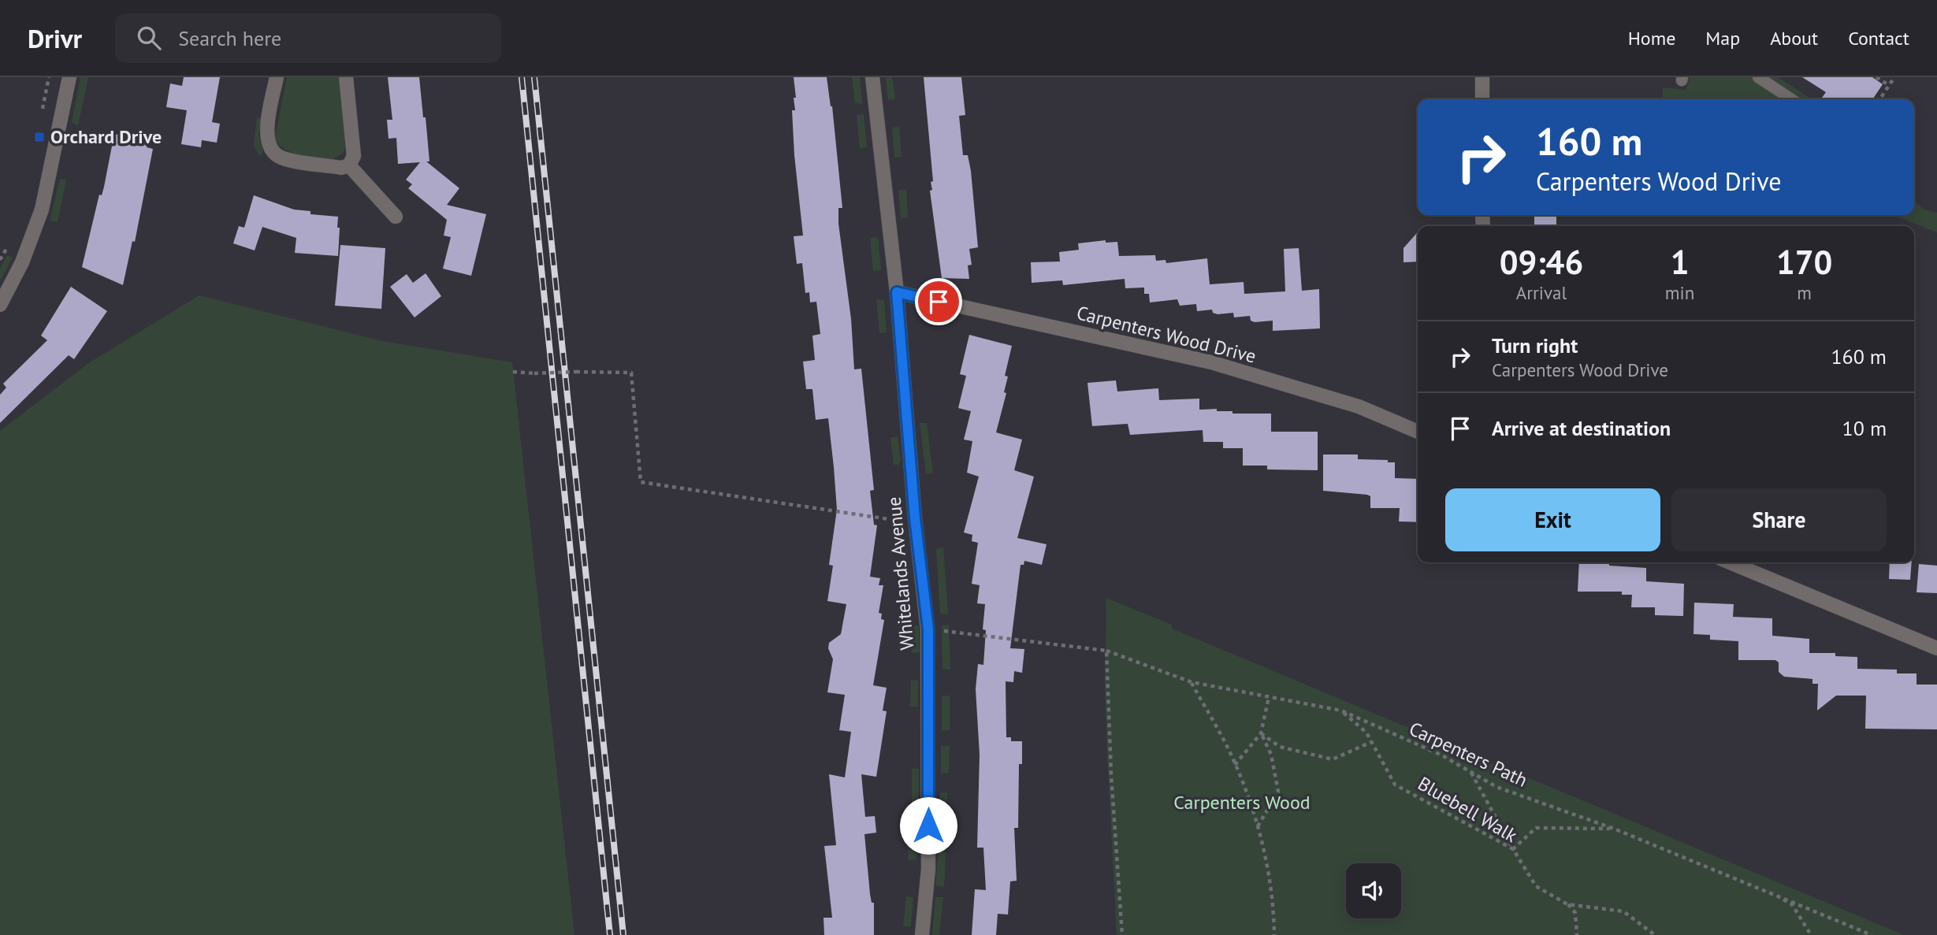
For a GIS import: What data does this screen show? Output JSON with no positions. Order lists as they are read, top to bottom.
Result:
{
  "streets": {
    "street": ["Carpenters Wood Drive", "Whitelands Avenue"],
    "path": ["Carpenters Path", "Bluebell Walk"]
  },
  "crossings": [
    ["Carpenters Wood Drive", "Whitelands Avenue"],
    ["Whitelands Avenue", "Carpenters Path"],
    ["Carpenters Path", "Bluebell Walk"]
  ],
  "parks": ["Carpenters Wood"],
  "places": {
    "transit": ["Orchard Drive"]
  },
  "page": {
    "header": "Drivr",
    "search": "Search here",
    "nav": [
      "Home",
      "Map",
      "About",
      "Contact"
    ],
    "turn": ["160 m", "Carpenters Wood Drive"],
    "eta": [
      "09:46",
      "Arrival",
      "1",
      "min",
      "170",
      "m"
    ],
    "list": [
      {
        "name": "Turn right",
        "note": "Carpenters Wood Drive",
        "value": "160 m"
      },
      {
        "name": "Arrive at destination",
        "value": "10 m"
      }
    ],
    "buttons": ["Exit", "Share"]
  }
}
